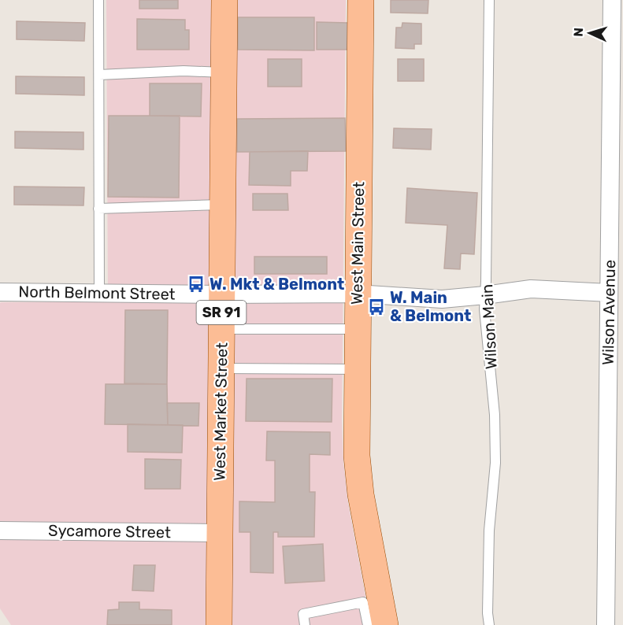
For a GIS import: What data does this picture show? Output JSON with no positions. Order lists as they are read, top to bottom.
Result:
{
  "streets": {
    "main road": ["West Main Street", "SR 91", "West Market Street"],
    "street": ["North Belmont Street", "Wilson Avenue", "Sycamore Street"],
    "lane": ["Wilson Main"]
  },
  "crossings": [
    ["West Main Street", "North Belmont Street"],
    ["North Belmont Street", "Wilson Avenue"],
    ["North Belmont Street", "Wilson Main"],
    ["North Belmont Street", "West Market Street"],
    ["West Market Street", "Sycamore Street"]
  ],
  "places": {
    "bus stop": ["W. Mkt & Belmont", "W. Main & Belmont"]
  },
  "north": "left"
}
